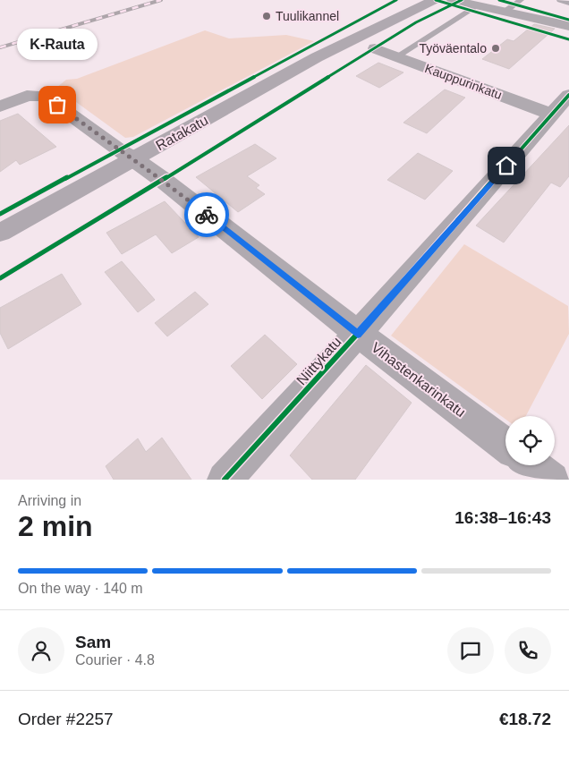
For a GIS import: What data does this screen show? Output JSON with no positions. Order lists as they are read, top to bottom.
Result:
{
  "streets": {
    "main road": ["Ratakatu"],
    "street": ["Kauppurinkatu", "Niittykatu", "Vihastenkarinkatu"]
  },
  "crossings": [
    ["Kauppurinkatu", "Niittykatu"],
    ["Ratakatu", "Vihastenkarinkatu"],
    ["Niittykatu", "Vihastenkarinkatu"]
  ],
  "places": ["Tuulikannel", "Työväentalo", "K-Rauta"],
  "page": {
    "bubble": "K-Rauta",
    "heading": ["2 min", "Arriving in", "16:38–16:43"],
    "panel": [
      "Sam",
      "Courier · 4.8",
      "Order #2257",
      "€18.72"
    ],
    "bar": "On the way · 140 m"
  }
}
